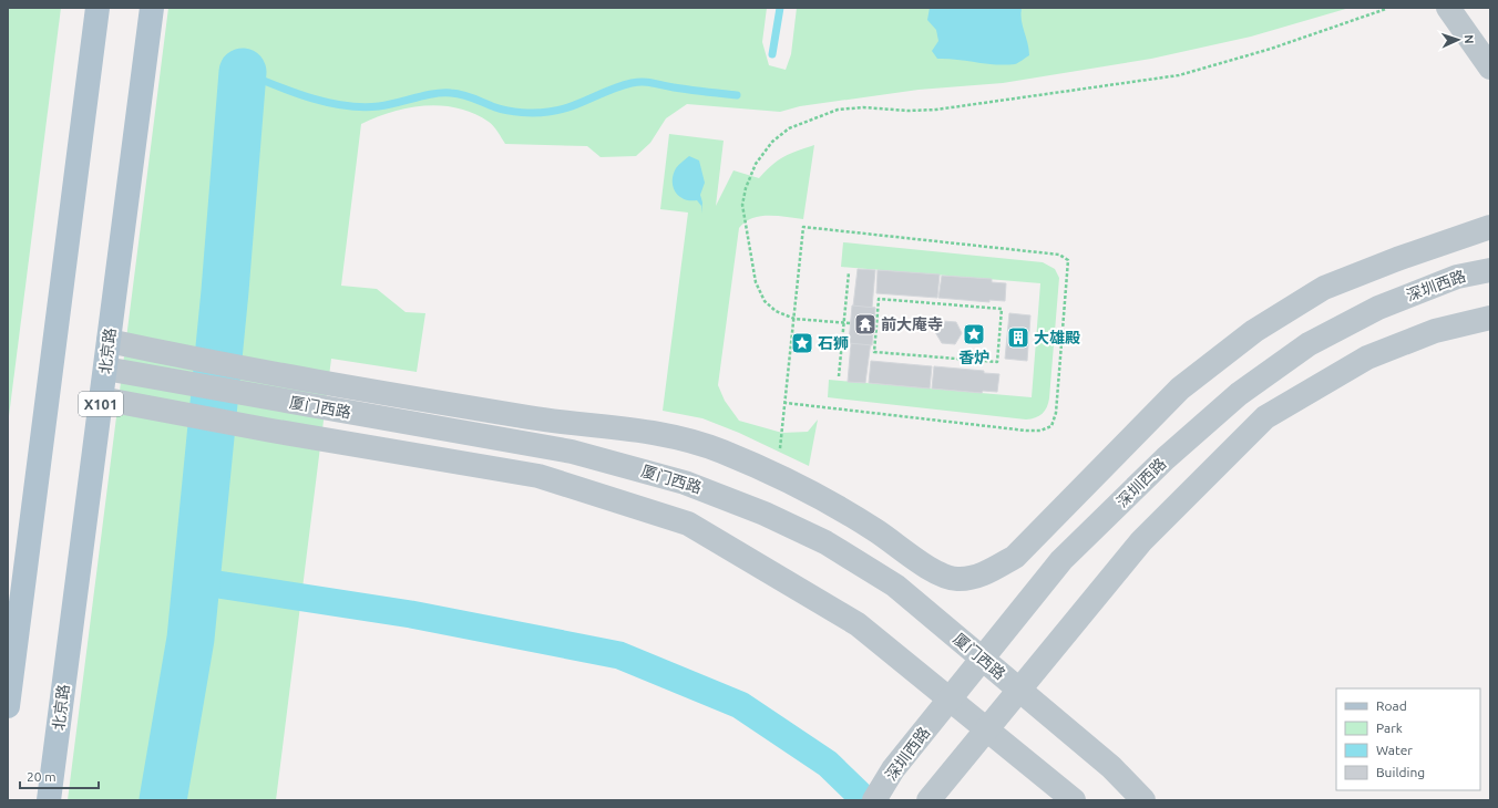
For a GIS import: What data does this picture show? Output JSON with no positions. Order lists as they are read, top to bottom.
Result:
{
  "streets": {
    "main road": ["北京路", "X101"],
    "street": ["深圳西路", "厦门西路"]
  },
  "crossings": [
    ["深圳西路", "厦门西路"],
    ["北京路", "厦门西路"]
  ],
  "places": {
    "temple": ["前大庵寺"],
    "place": ["香炉", "石狮"],
    "building": ["大雄殿"]
  },
  "legend": [
    "Road",
    "Park",
    "Water",
    "Building"
  ],
  "scale_bar": "20 m",
  "north": "right"
}
